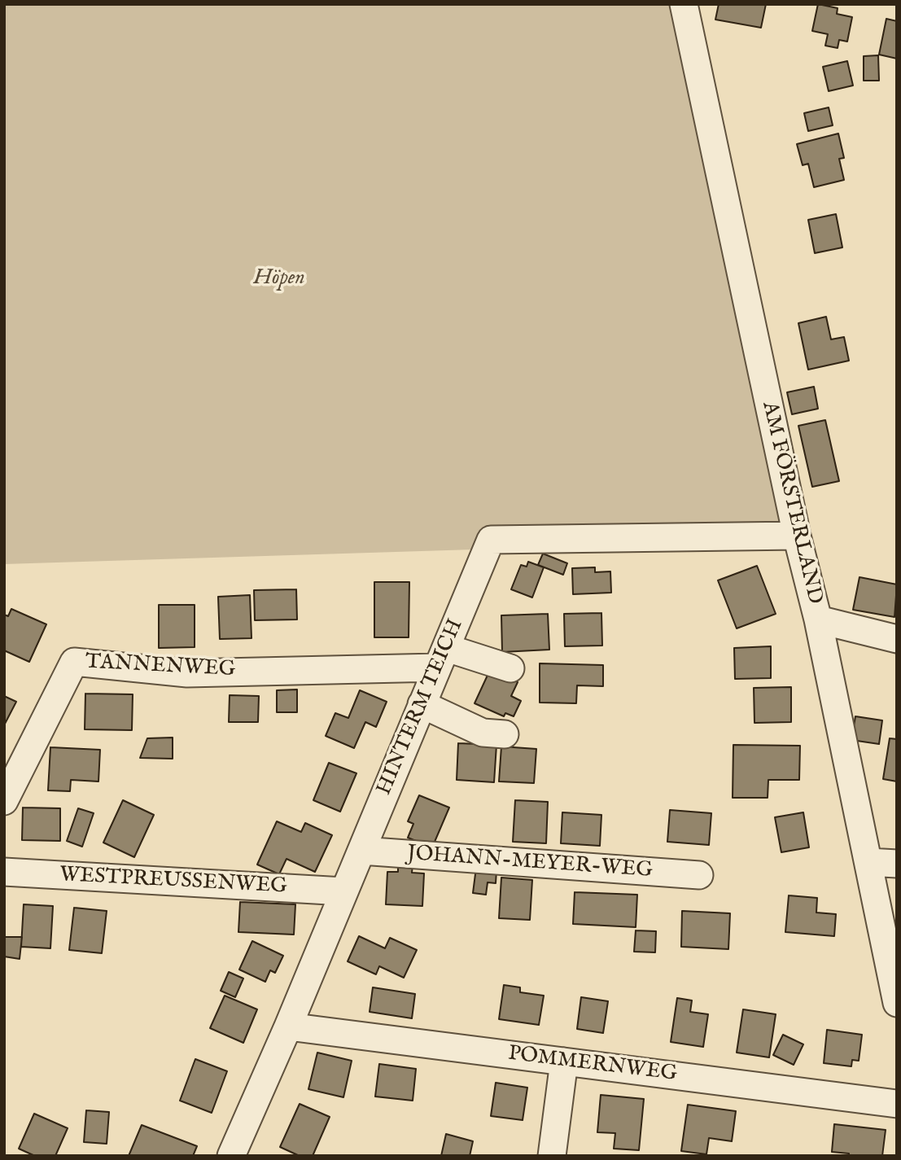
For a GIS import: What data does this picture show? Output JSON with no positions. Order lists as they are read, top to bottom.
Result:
{
  "streets": {
    "street": [
      "AM FÖRSTERLAND",
      "TANNENWEG",
      "HINTERM TEICH",
      "JOHANN-MEYER-WEG",
      "WESTPREUSSENWEG",
      "POMMERNWEG"
    ]
  },
  "crossings": [
    ["AM FÖRSTERLAND", "HINTERM TEICH"],
    ["TANNENWEG", "HINTERM TEICH"],
    ["HINTERM TEICH", "JOHANN-MEYER-WEG"],
    ["HINTERM TEICH", "WESTPREUSSENWEG"],
    ["HINTERM TEICH", "POMMERNWEG"]
  ],
  "parks": ["Höpen"]
}
